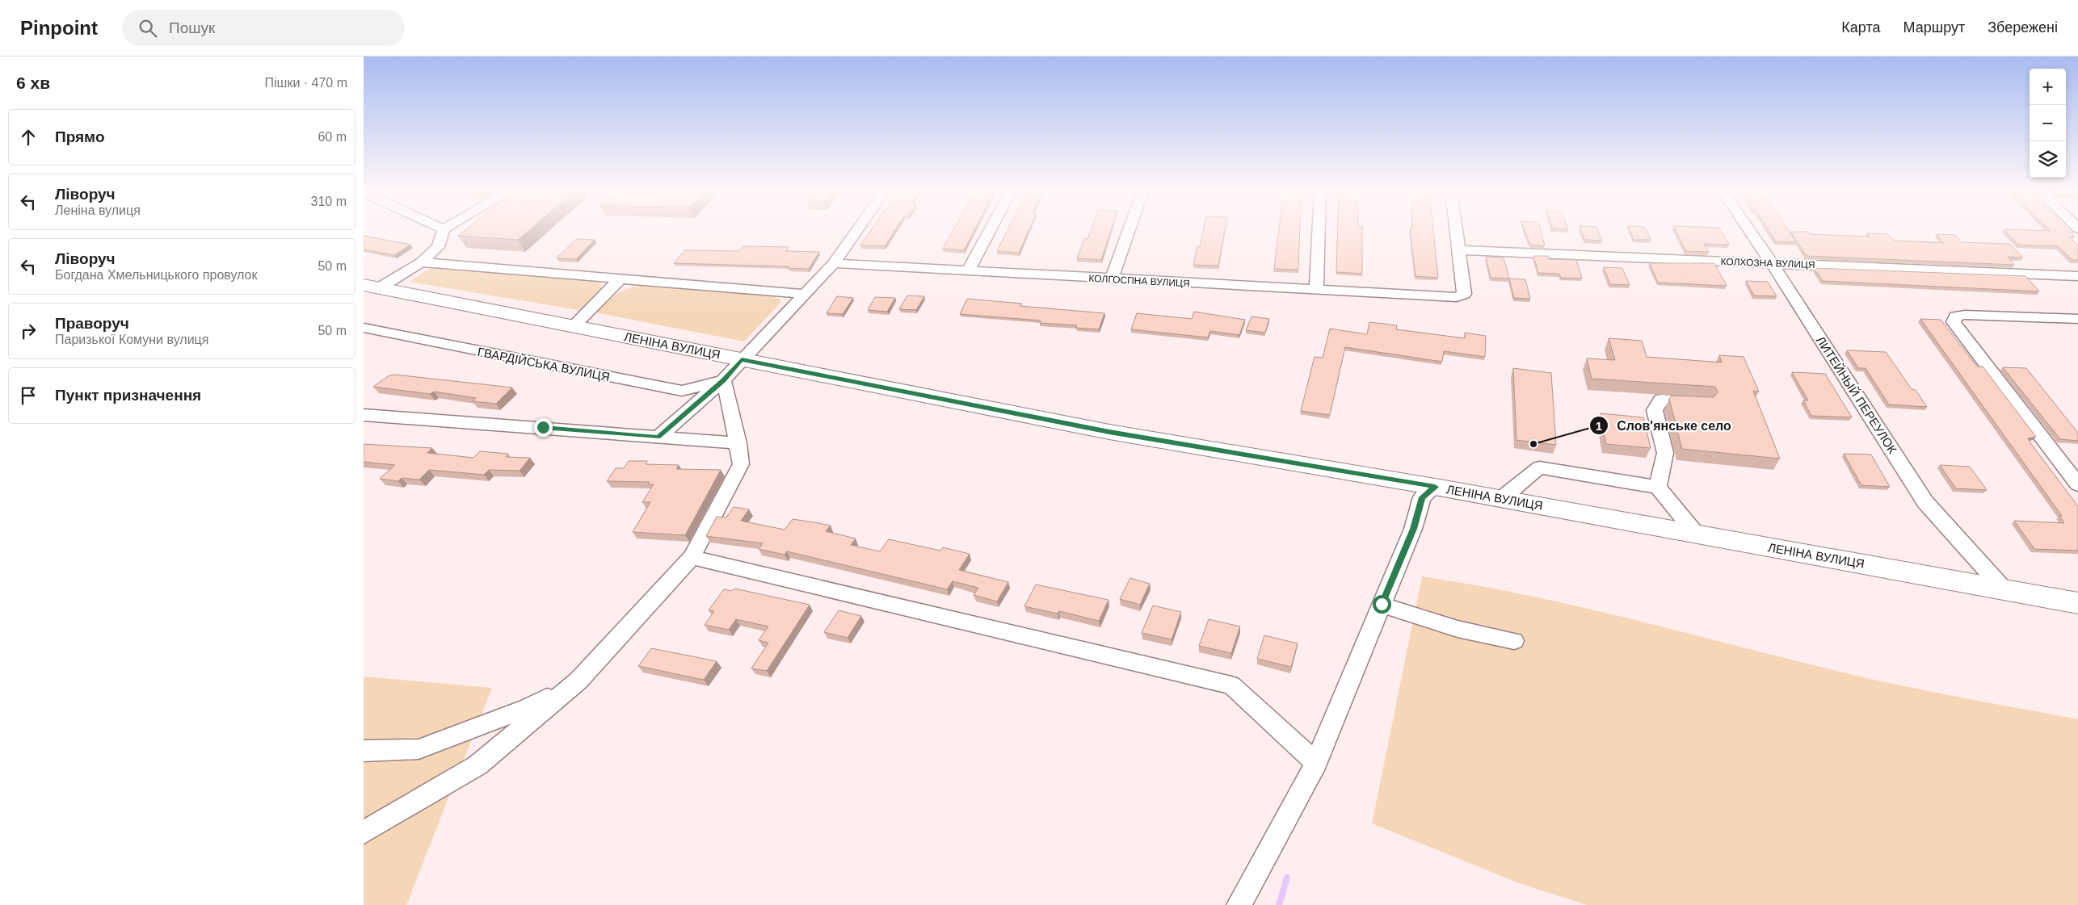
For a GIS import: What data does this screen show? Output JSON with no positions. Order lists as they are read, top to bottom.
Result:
{
  "streets": {
    "main road": ["ЛЕНІНА ВУЛИЦЯ"],
    "street": [
      "КОЛХОЗНА ВУЛИЦЯ",
      "КОЛГОСПНА ВУЛИЦЯ",
      "ГВАРДІЙСЬКА ВУЛИЦЯ",
      "ЛИТЕЙНЫЙ ПЕРЕУЛОК"
    ]
  },
  "crossings": [
    ["КОЛХОЗНА ВУЛИЦЯ", "КОЛГОСПНА ВУЛИЦЯ"],
    ["КОЛХОЗНА ВУЛИЦЯ", "ЛИТЕЙНЫЙ ПЕРЕУЛОК"],
    ["ЛЕНІНА ВУЛИЦЯ", "ЛИТЕЙНЫЙ ПЕРЕУЛОК"]
  ],
  "places": ["Слов'янське село"],
  "page": {
    "header": "Pinpoint",
    "search": "Пошук",
    "nav": ["Карта", "Маршрут", "Збережені"],
    "heading": ["6 хв", "Пішки · 470 m"],
    "map_buttons": ["+", "−"],
    "list": [
      ["Прямо", "60 m"],
      ["Ліворуч", "Леніна вулиця", "310 m"],
      ["Ліворуч", "Богдана Хмельницького провулок", "50 m"],
      ["Праворуч", "Паризької Комуни вулиця", "50 m"],
      "Пункт призначення"
    ]
  }
}
